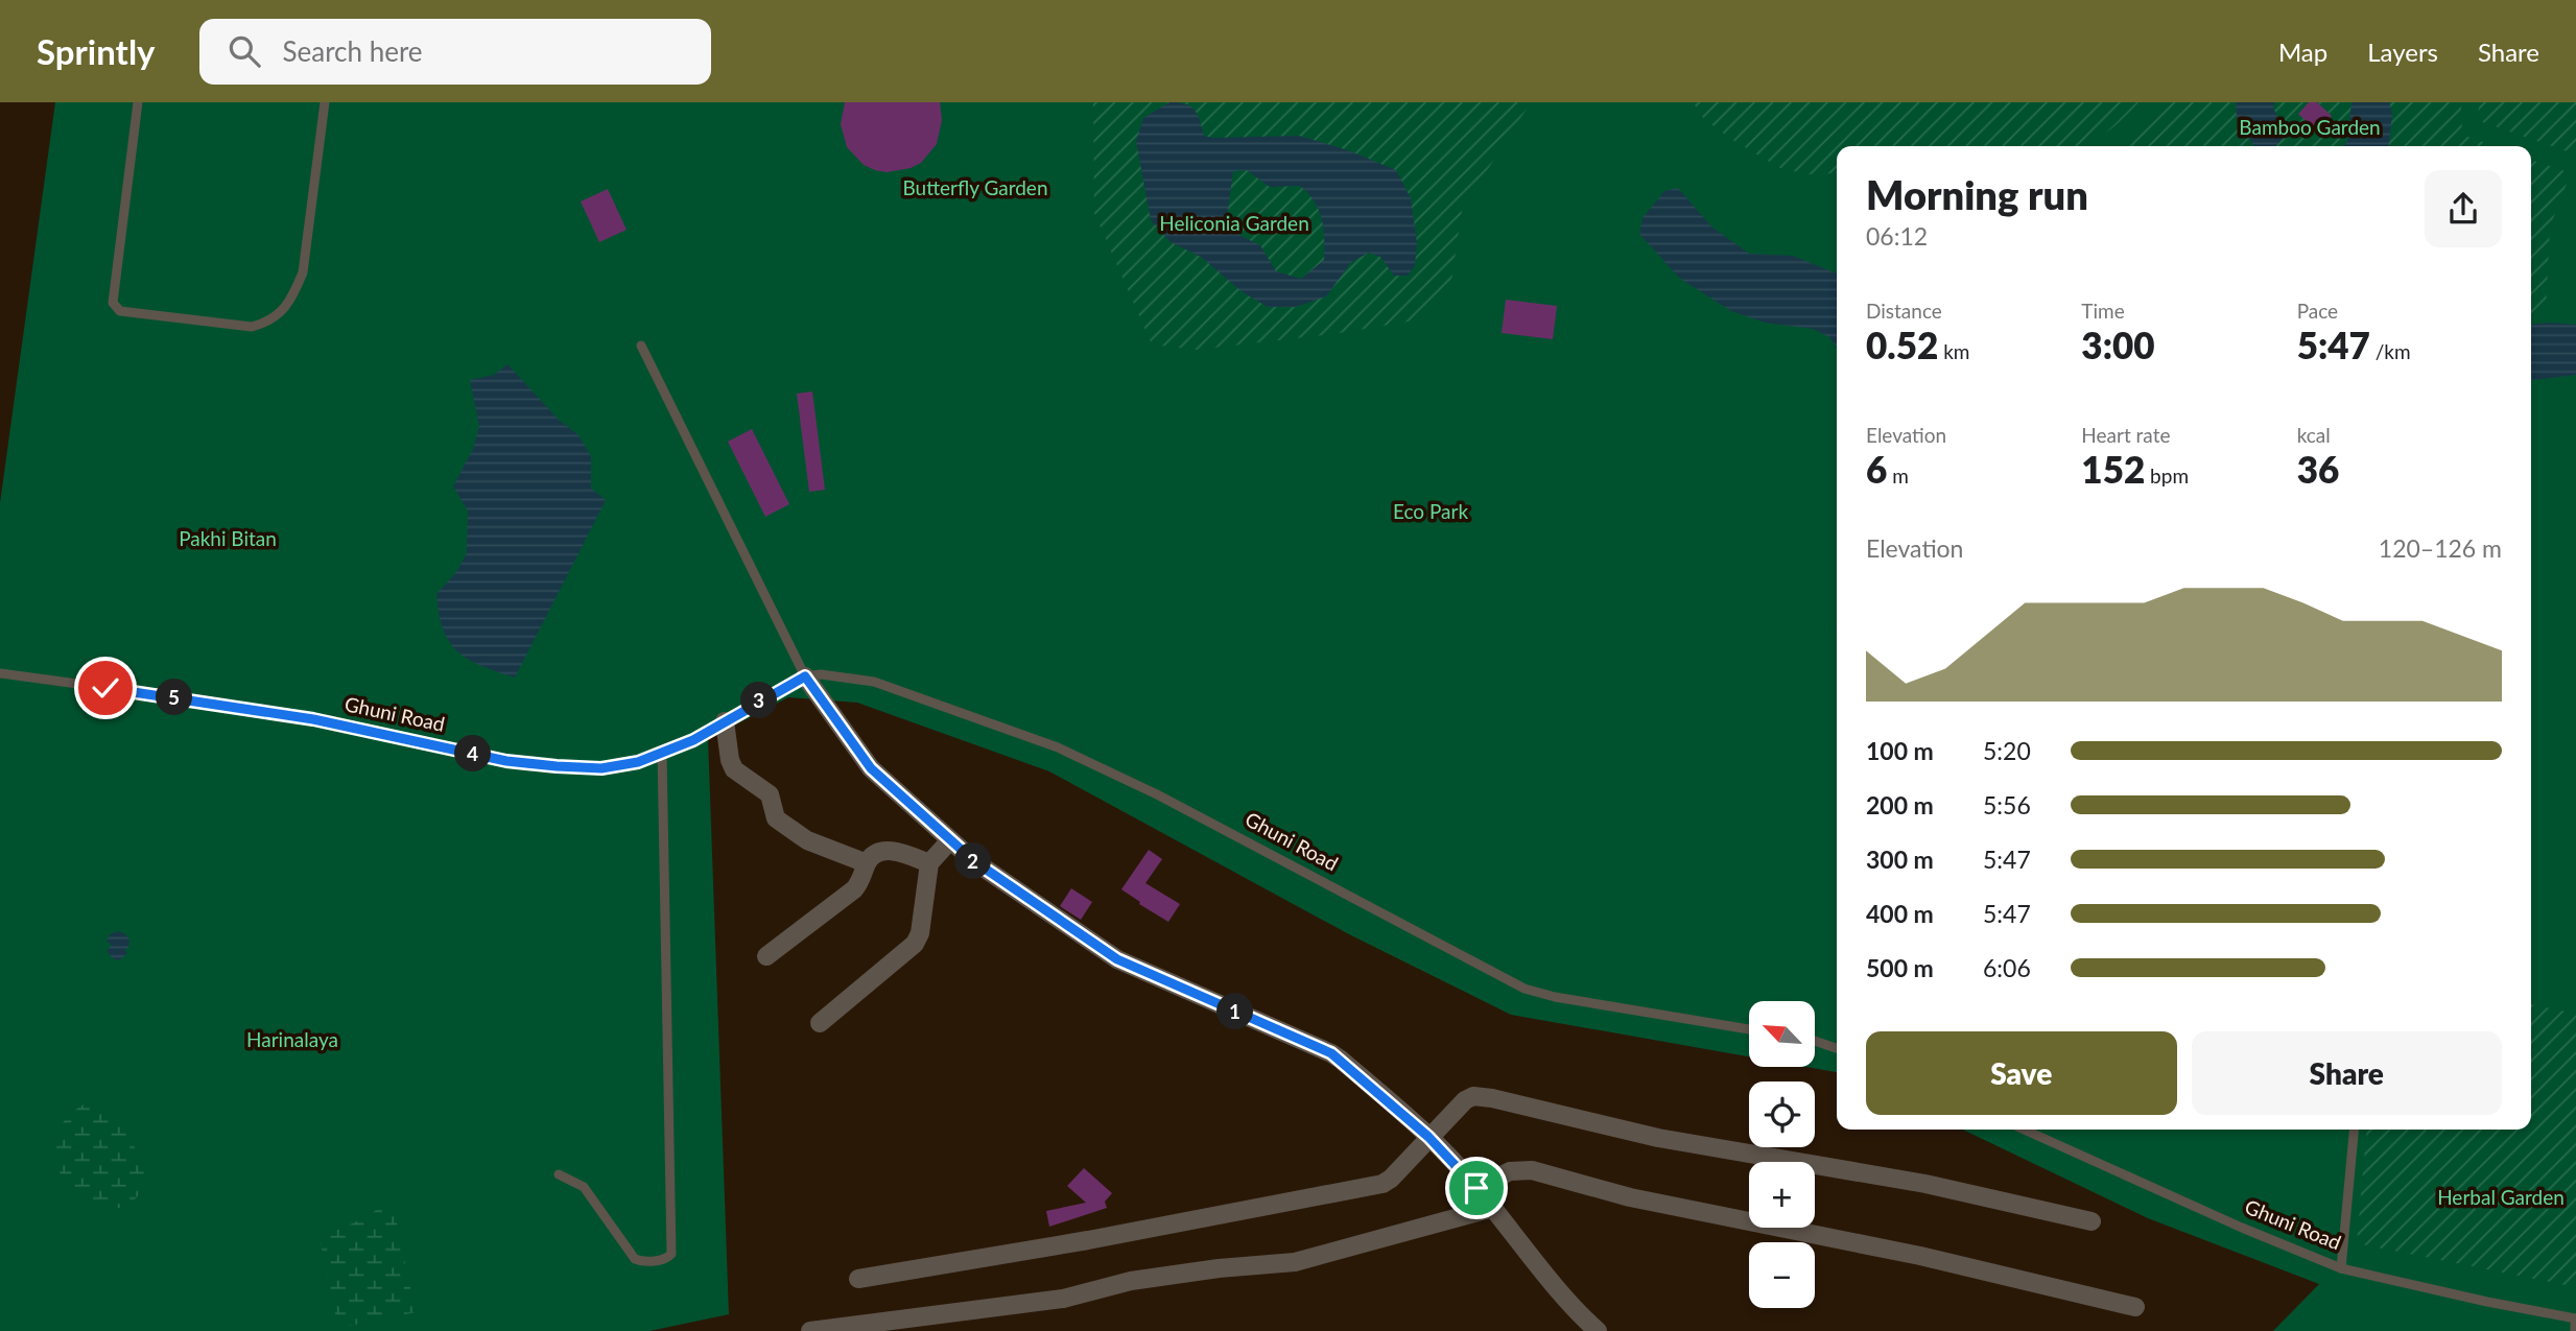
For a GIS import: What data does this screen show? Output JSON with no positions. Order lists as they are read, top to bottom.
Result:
{
  "streets": {
    "lane": ["Ghuni Road"]
  },
  "parks": [
    "Bamboo Garden",
    "Butterfly Garden",
    "Heliconia Garden",
    "Eco Park",
    "Pakhi Bitan",
    "Harinalaya",
    "Herbal Garden"
  ],
  "north": "top left",
  "page": {
    "header": "Sprintly",
    "search": "Search here",
    "nav": ["Map", "Layers", "Share"],
    "heading": ["Morning run", "06:12"],
    "stats": [
      ["Distance", "0.52 km"],
      ["Time", "3:00"],
      ["Pace", "5:47 /km"],
      ["Elevation", "6 m"],
      ["Heart rate", "152 bpm"],
      ["kcal", "36"]
    ],
    "chart": ["Elevation", "120–126 m"],
    "pins": [
      "5",
      "3",
      "4",
      "2",
      "1"
    ],
    "list": [
      {
        "name": "100 m",
        "note": "5:20"
      },
      {
        "name": "200 m",
        "note": "5:56"
      },
      {
        "name": "300 m",
        "note": "5:47"
      },
      {
        "name": "400 m",
        "note": "5:47"
      },
      {
        "name": "500 m",
        "note": "6:06"
      }
    ],
    "map_buttons": ["+", "−"],
    "buttons": ["Save", "Share"]
  }
}
